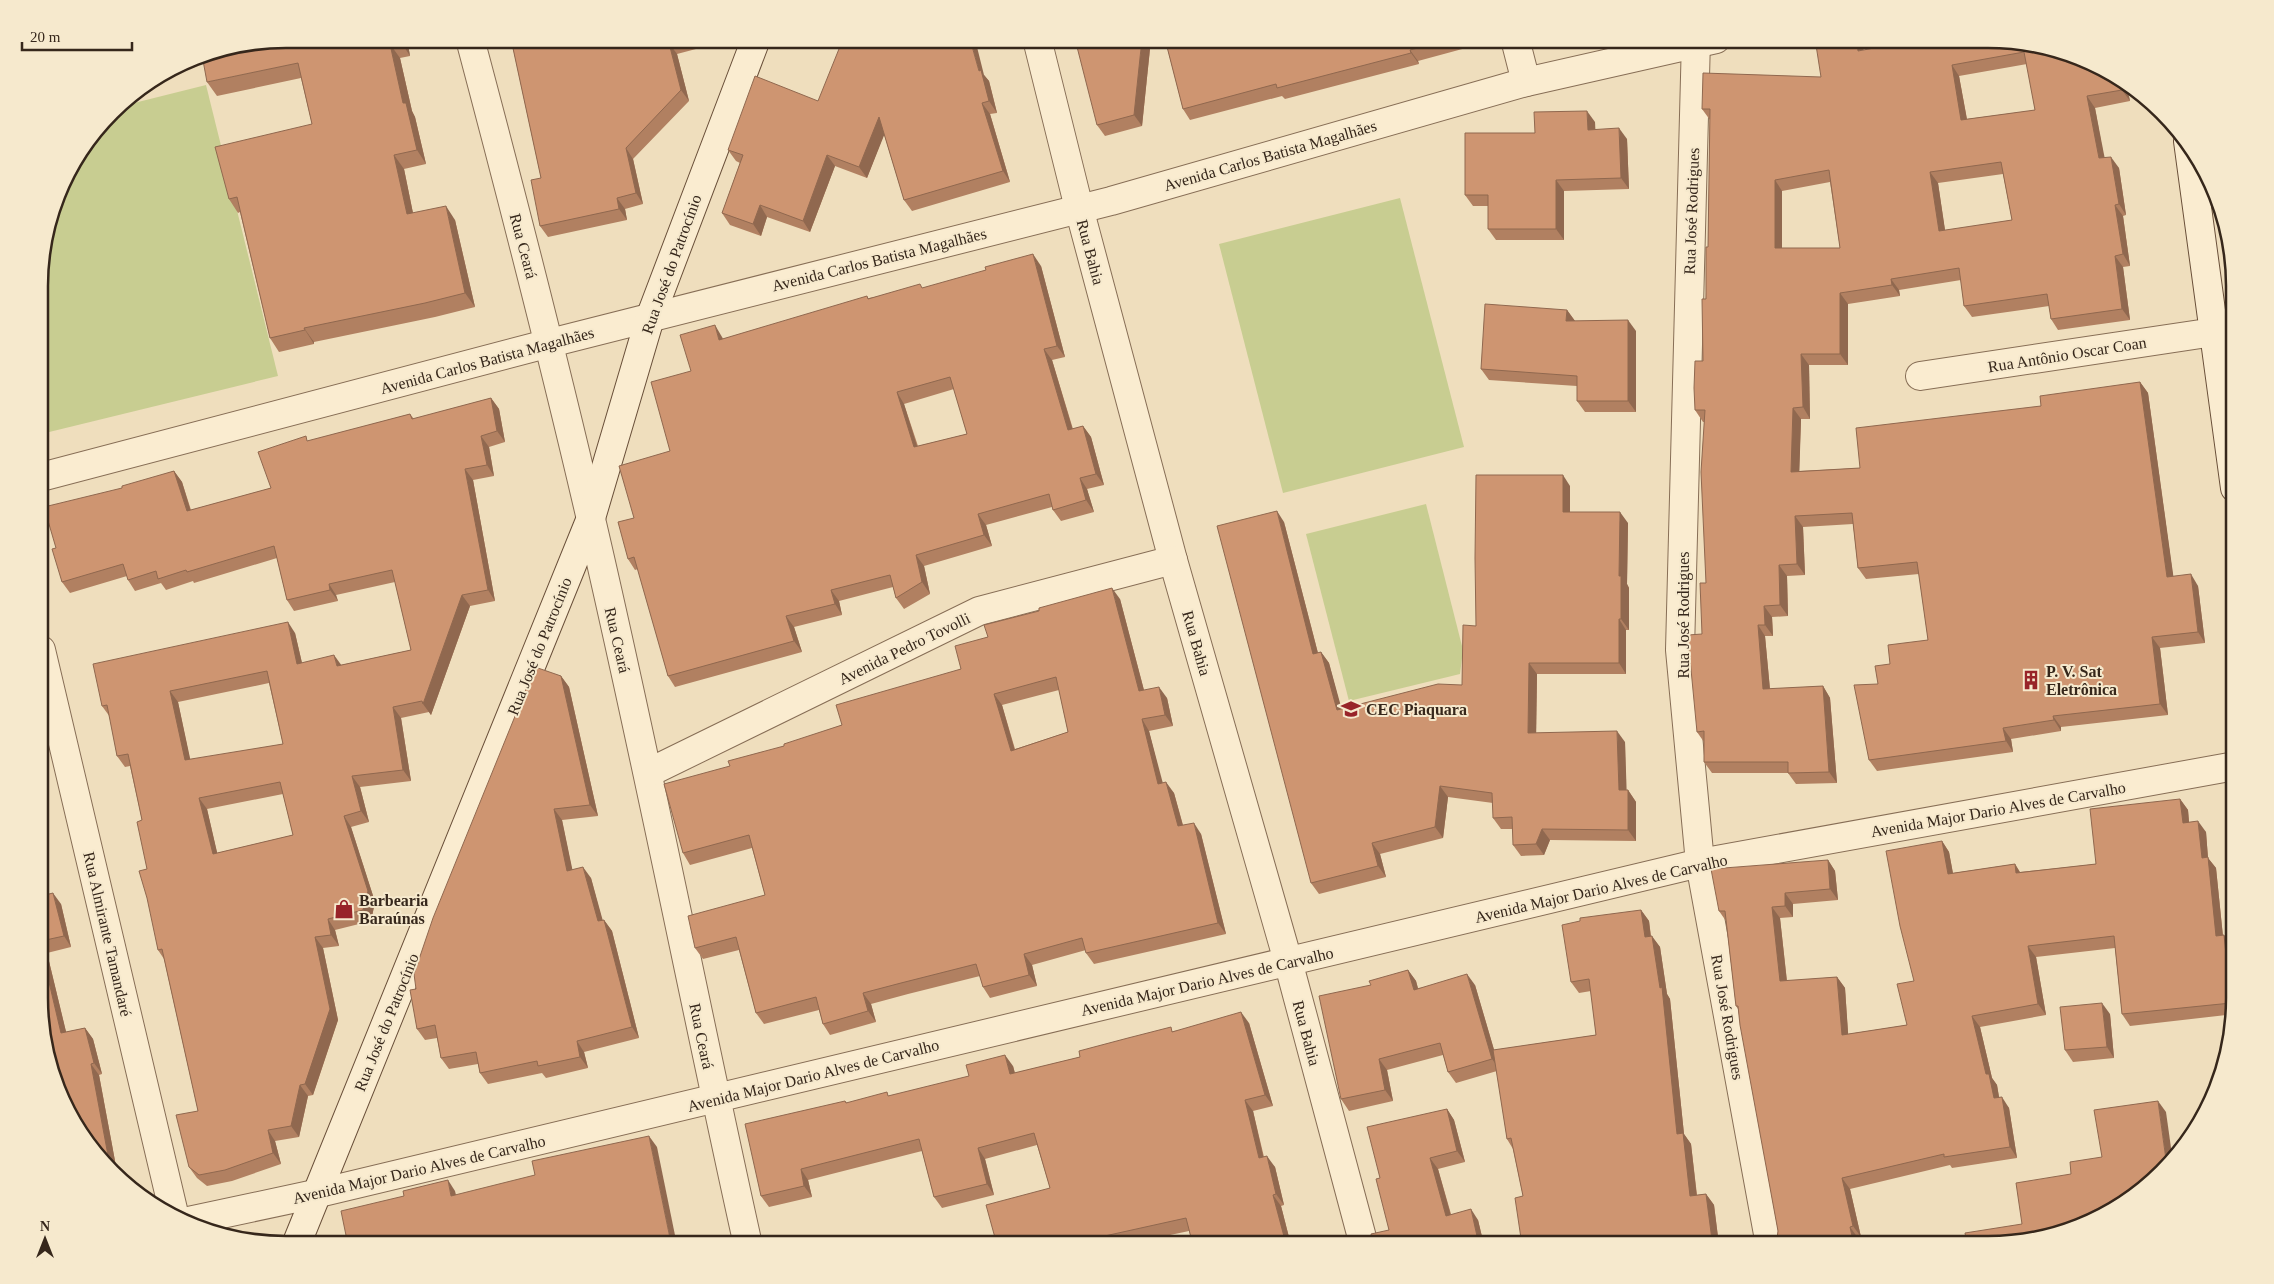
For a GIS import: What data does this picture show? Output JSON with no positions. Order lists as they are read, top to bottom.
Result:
{
  "streets": {
    "street": [
      "Avenida Carlos Batista Magalhães",
      "Rua José Rodrigues",
      "Rua Ceará",
      "Rua Bahia",
      "Rua José do Patrocínio",
      "Rua Antônio Oscar Coan",
      "Avenida Pedro Tovolli",
      "Avenida Major Dario Alves de Carvalho",
      "Rua Almirante Tamandaré"
    ]
  },
  "crossings": [
    ["Avenida Carlos Batista Magalhães", "Rua Ceará"],
    ["Avenida Carlos Batista Magalhães", "Rua Bahia"],
    ["Avenida Carlos Batista Magalhães", "Rua José do Patrocínio"],
    ["Rua José Rodrigues", "Avenida Major Dario Alves de Carvalho"],
    ["Rua Ceará", "Rua José do Patrocínio"],
    ["Rua Ceará", "Avenida Pedro Tovolli"],
    ["Rua Ceará", "Avenida Major Dario Alves de Carvalho"],
    ["Rua Bahia", "Avenida Pedro Tovolli"],
    ["Rua Bahia", "Avenida Major Dario Alves de Carvalho"],
    ["Rua José do Patrocínio", "Avenida Major Dario Alves de Carvalho"]
  ],
  "places": {
    "building": ["P. V. Sat Eletrônica"],
    "school or university": ["CEC Piaquara"],
    "shop": ["Barbearia Baraúnas"]
  },
  "scale_bar": "20 m",
  "north": "top"
}
